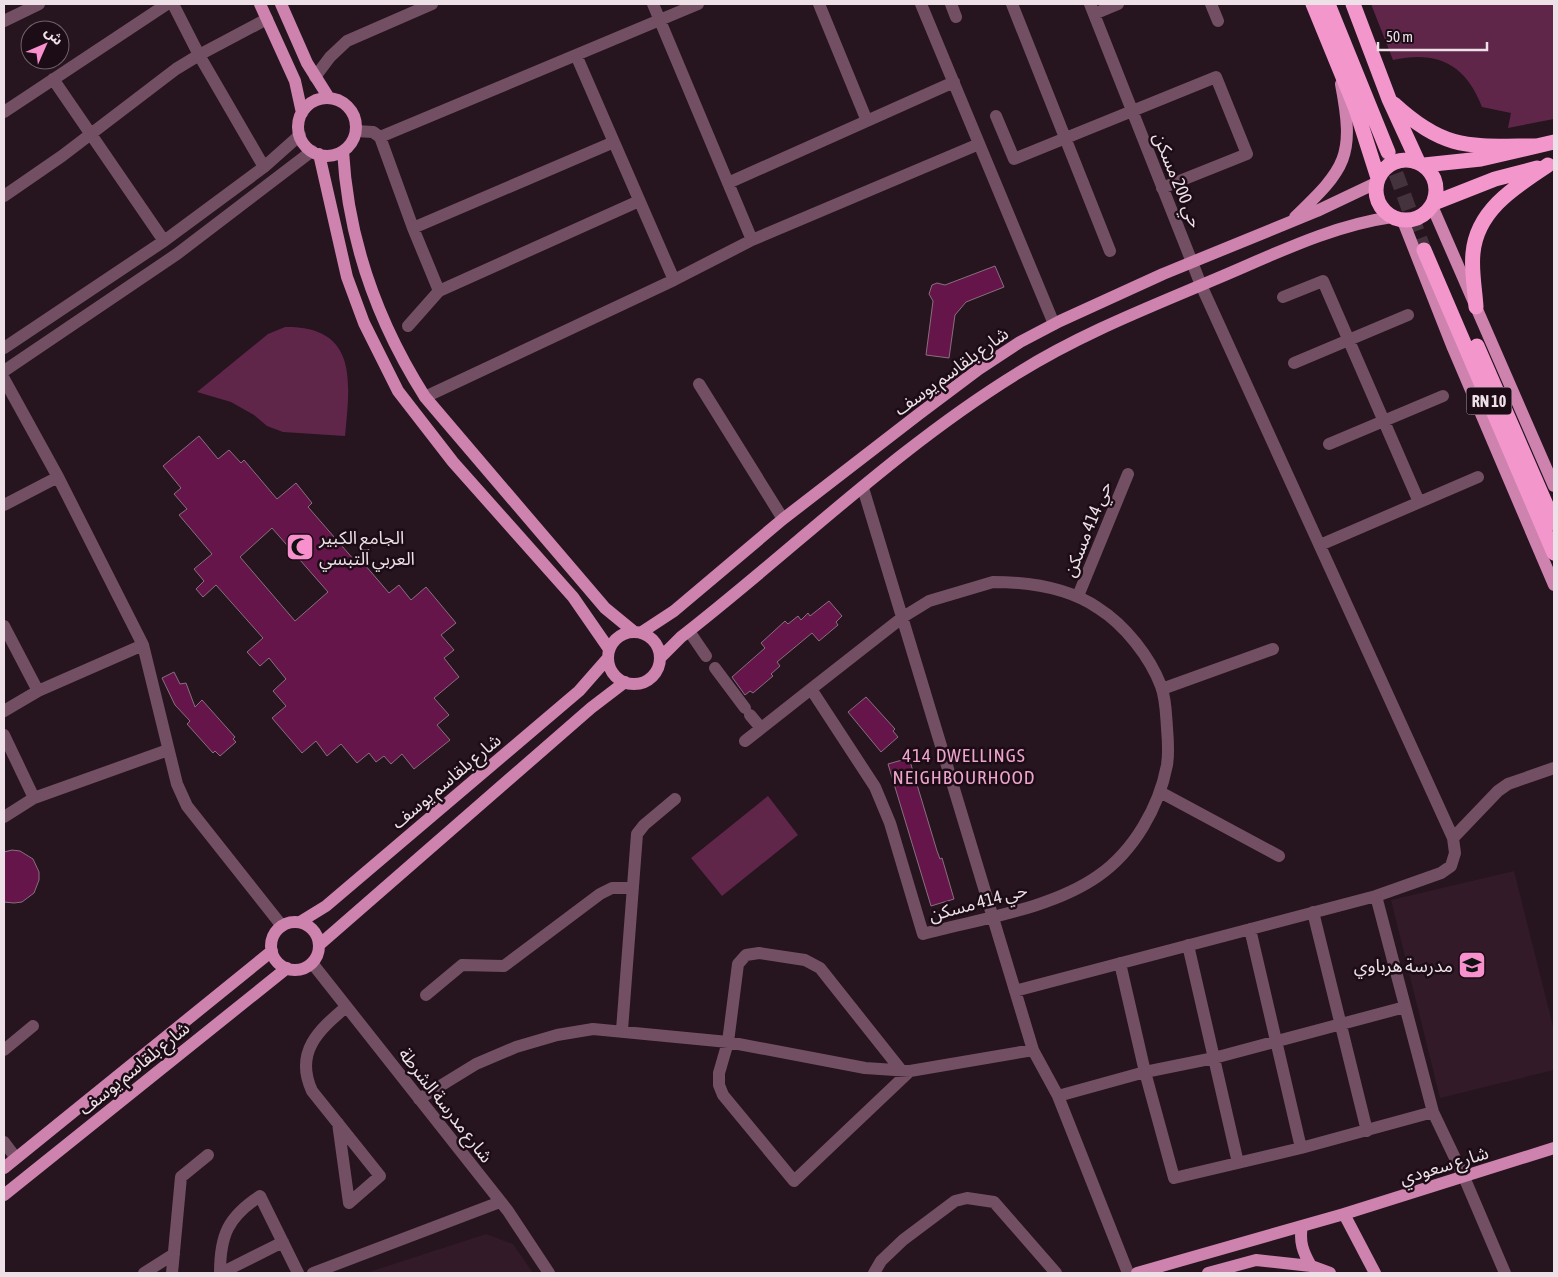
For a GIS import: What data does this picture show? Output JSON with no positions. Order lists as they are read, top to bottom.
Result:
{
  "streets": {
    "highway": ["RN 10"],
    "main road": ["شارع بلقاسم يوسف", "شارع سعودي"],
    "street": ["حي 200 مسكن", "حي 414 مسكن", "شارع مدرسة الشرطة"]
  },
  "crossings": [
    ["حي 200 مسكن", "شارع بلقاسم يوسف"],
    ["شارع بلقاسم يوسف", "شارع مدرسة الشرطة"]
  ],
  "districts": ["414 DWELLINGS NEIGHBOURHOOD"],
  "places": {
    "mosque": ["الجامع الكبير العربي التبسي"],
    "school or university": ["مدرسة هرباوي"]
  },
  "scale_bar": "50 m",
  "north": "top right"
}
